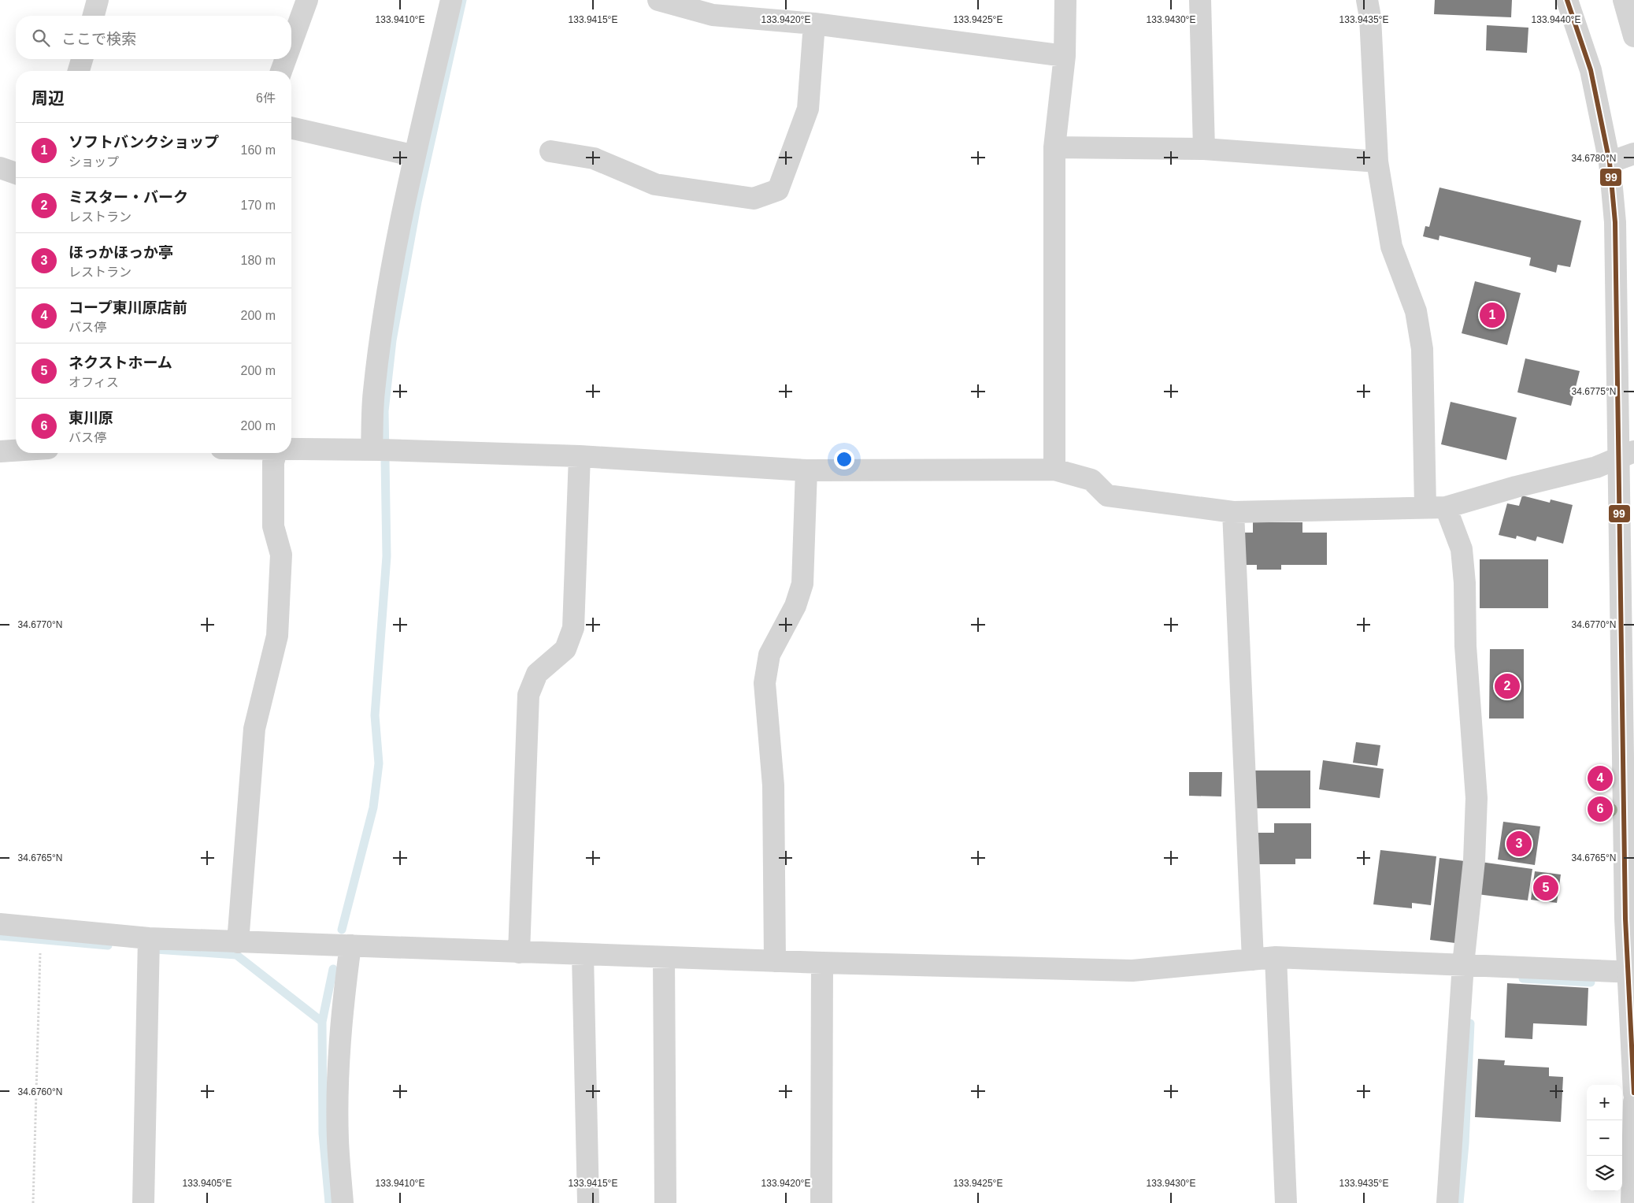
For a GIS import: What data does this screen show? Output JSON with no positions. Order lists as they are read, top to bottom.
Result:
{
  "lines": ["transit line 99"],
  "page": {
    "search": "ここで検索",
    "heading": ["周辺", "6件"],
    "list": [
      {
        "mark": "1",
        "name": "ソフトバンクショップ",
        "note": "ショップ",
        "value": "160 m"
      },
      {
        "mark": "2",
        "name": "ミスター・バーク",
        "note": "レストラン",
        "value": "170 m"
      },
      {
        "mark": "3",
        "name": "ほっかほっか亭",
        "note": "レストラン",
        "value": "180 m"
      },
      {
        "mark": "4",
        "name": "コープ東川原店前",
        "note": "バス停",
        "value": "200 m"
      },
      {
        "mark": "5",
        "name": "ネクストホーム",
        "note": "オフィス",
        "value": "200 m"
      },
      {
        "mark": "6",
        "name": "東川原",
        "note": "バス停",
        "value": "200 m"
      }
    ],
    "pins": [
      "1",
      "2",
      "4",
      "6",
      "3",
      "5"
    ],
    "map_buttons": ["+", "−"]
  },
  "coordinates": [
    "133.9410°E",
    "133.9415°E",
    "133.9420°E",
    "133.9425°E",
    "133.9430°E",
    "133.9435°E",
    "133.9440°E",
    "34.6780°N",
    "34.6775°N",
    "34.6770°N",
    "34.6765°N",
    "34.6760°N",
    "133.9405°E"
  ]
}
